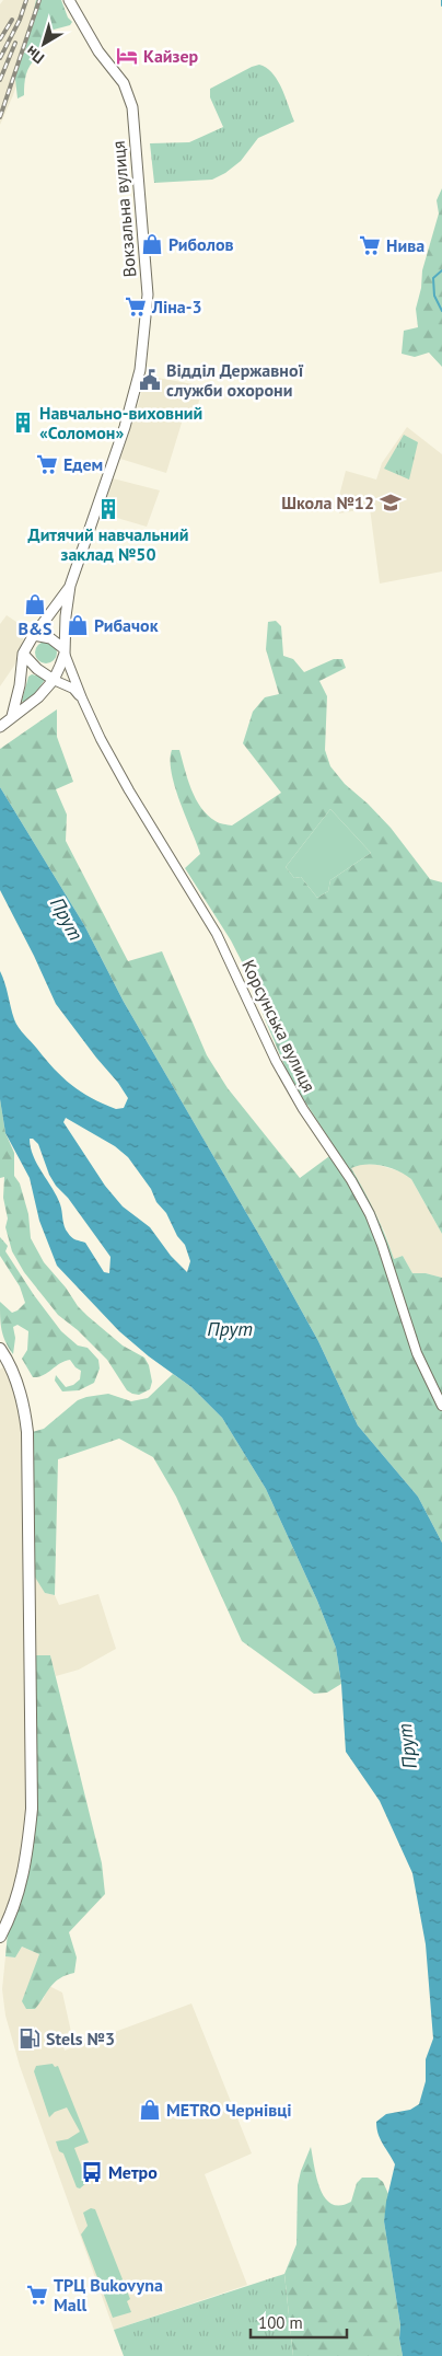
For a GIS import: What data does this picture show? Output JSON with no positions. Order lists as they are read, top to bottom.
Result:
{
  "streets": {
    "main road": ["Вокзальна вулиця", "Корсунська вулиця"]
  },
  "crossings": [
    ["Вокзальна вулиця", "Корсунська вулиця"]
  ],
  "water": ["Прут"],
  "places": {
    "hotel": ["Кайзер"],
    "shop": [
      "Риболов",
      "B&S",
      "Рибачок",
      "METRO Чернівці"
    ],
    "supermarket": [
      "Нива",
      "Ліна-3",
      "Едем",
      "ТРЦ Bukovyna Mall"
    ],
    "public building": ["Відділ Державної служби охорони"],
    "building": ["Навчально-виховний «Соломон»", "Дитячий навчальний заклад №50"],
    "school or university": ["Школа №12"],
    "fuel station": ["Stels №3"],
    "bus stop": ["Метро"]
  },
  "scale_bar": "100 m",
  "north": "bottom left"
}
